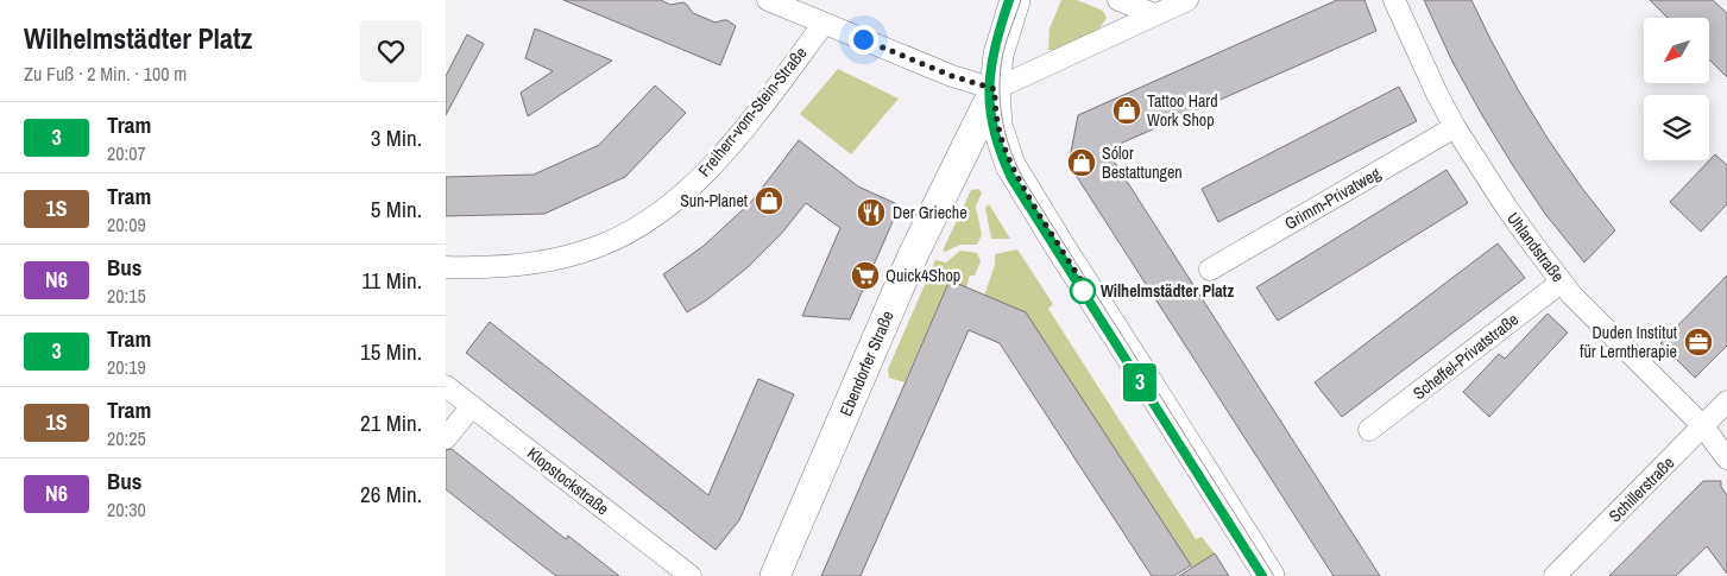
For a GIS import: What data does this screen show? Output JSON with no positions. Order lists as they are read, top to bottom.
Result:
{
  "streets": {
    "street": [
      "Freiherr-vom-Stein-Straße",
      "Grimm-Privatweg",
      "Uhlandstraße",
      "Scheffel-Privatstraße",
      "Ebendorfer Straße",
      "Klopstockstraße",
      "Schillerstraße"
    ]
  },
  "crossings": [
    ["Grimm-Privatweg", "Uhlandstraße"],
    ["Uhlandstraße", "Scheffel-Privatstraße"],
    ["Uhlandstraße", "Schillerstraße"]
  ],
  "places": {
    "shop": ["Tattoo Hard Work Shop", "Sólor Bestattungen", "Sun-Planet"],
    "restaurant": ["Der Grieche"],
    "supermarket": ["Quick4Shop"],
    "other": ["Wilhelmstädter Platz"],
    "office": ["Duden Institut für Lerntherapie"]
  },
  "lines": ["tram line 3"],
  "north": "bottom left",
  "page": {
    "heading": ["Wilhelmstädter Platz", "Zu Fuß · 2 Min. · 100 m"],
    "on_map": "3",
    "list": [
      {
        "mark": "3",
        "name": "Tram",
        "note": "20:07",
        "value": "3 Min."
      },
      {
        "mark": "1S",
        "name": "Tram",
        "note": "20:09",
        "value": "5 Min."
      },
      {
        "mark": "N6",
        "name": "Bus",
        "note": "20:15",
        "value": "11 Min."
      },
      {
        "mark": "3",
        "name": "Tram",
        "note": "20:19",
        "value": "15 Min."
      },
      {
        "mark": "1S",
        "name": "Tram",
        "note": "20:25",
        "value": "21 Min."
      },
      {
        "mark": "N6",
        "name": "Bus",
        "note": "20:30",
        "value": "26 Min."
      }
    ]
  }
}
